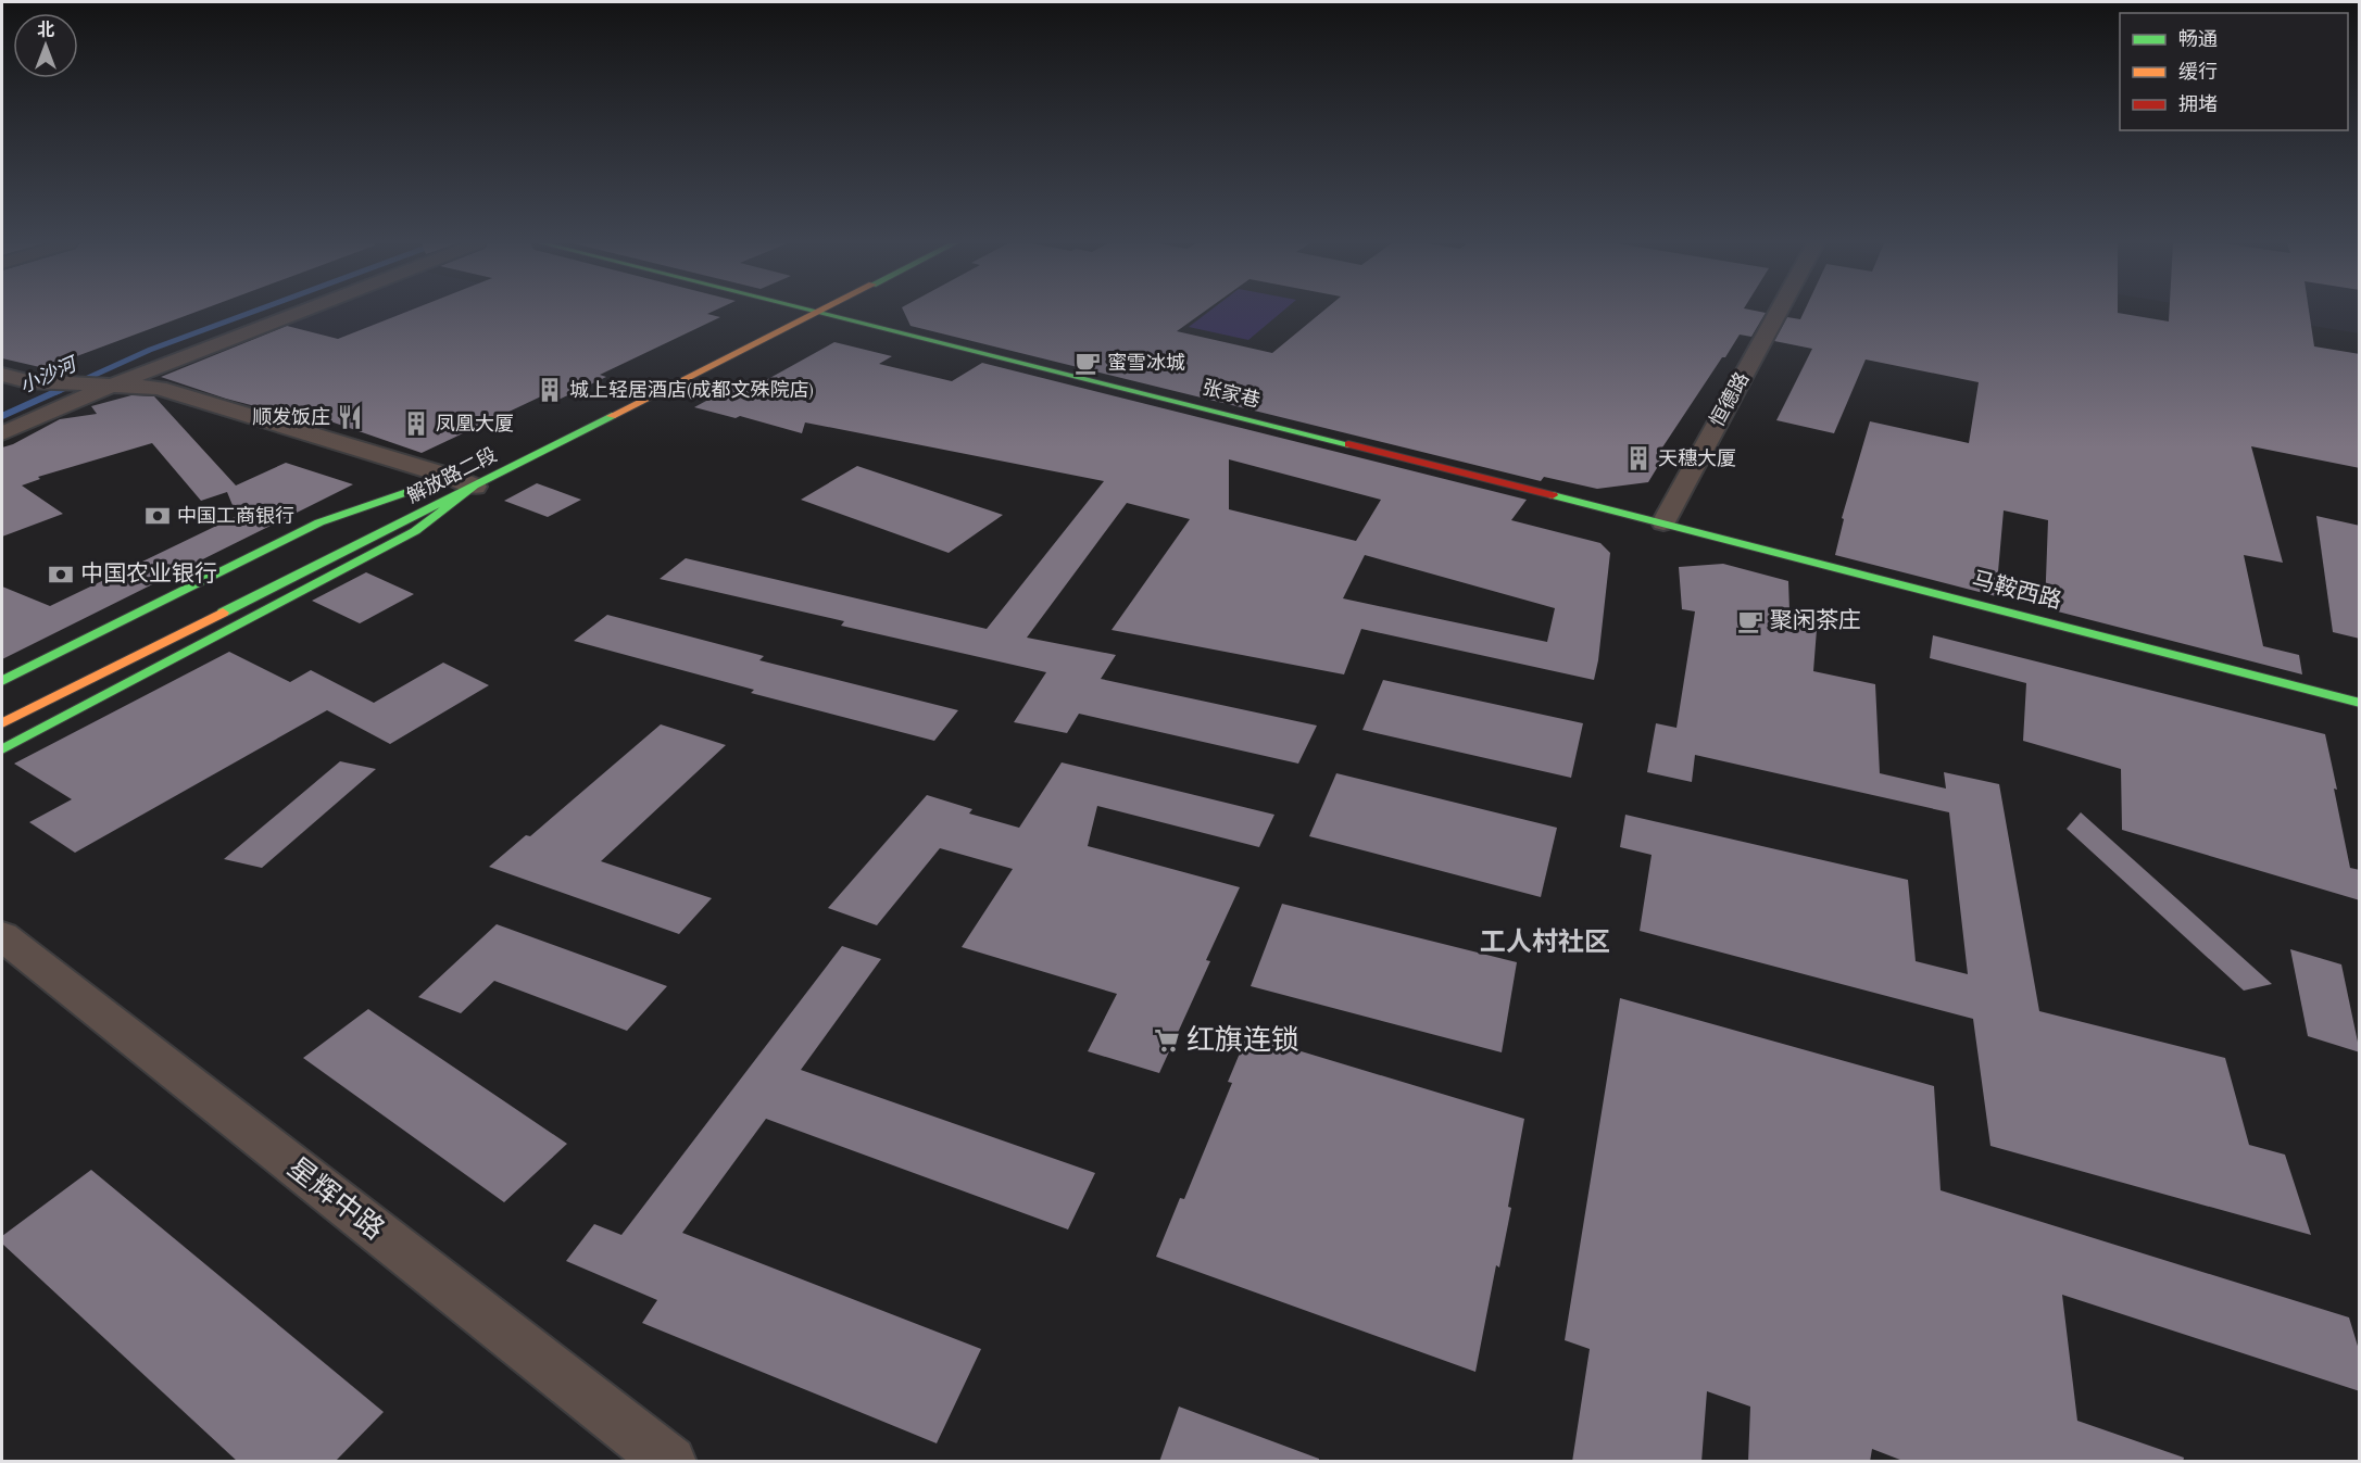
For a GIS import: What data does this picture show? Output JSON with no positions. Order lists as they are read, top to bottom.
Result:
{
  "streets": {
    "street": [
      "张家巷",
      "恒德路",
      "解放路二段",
      "马鞍西路",
      "星辉中路"
    ]
  },
  "crossings": [
    ["张家巷", "恒德路"],
    ["张家巷", "马鞍西路"],
    ["恒德路", "马鞍西路"]
  ],
  "districts": ["工人村社区"],
  "water": ["小沙河"],
  "places": {
    "cafe": ["蜜雪冰城", "聚闲茶庄"],
    "building": ["城上轻居酒店(成都文殊院店)", "凤凰大厦", "天穗大厦"],
    "restaurant": ["顺发饭庄"],
    "bank": ["中国工商银行", "中国农业银行"],
    "supermarket": ["红旗连锁"]
  },
  "legend": ["畅通", "缓行", "拥堵"],
  "north": "top"
}
